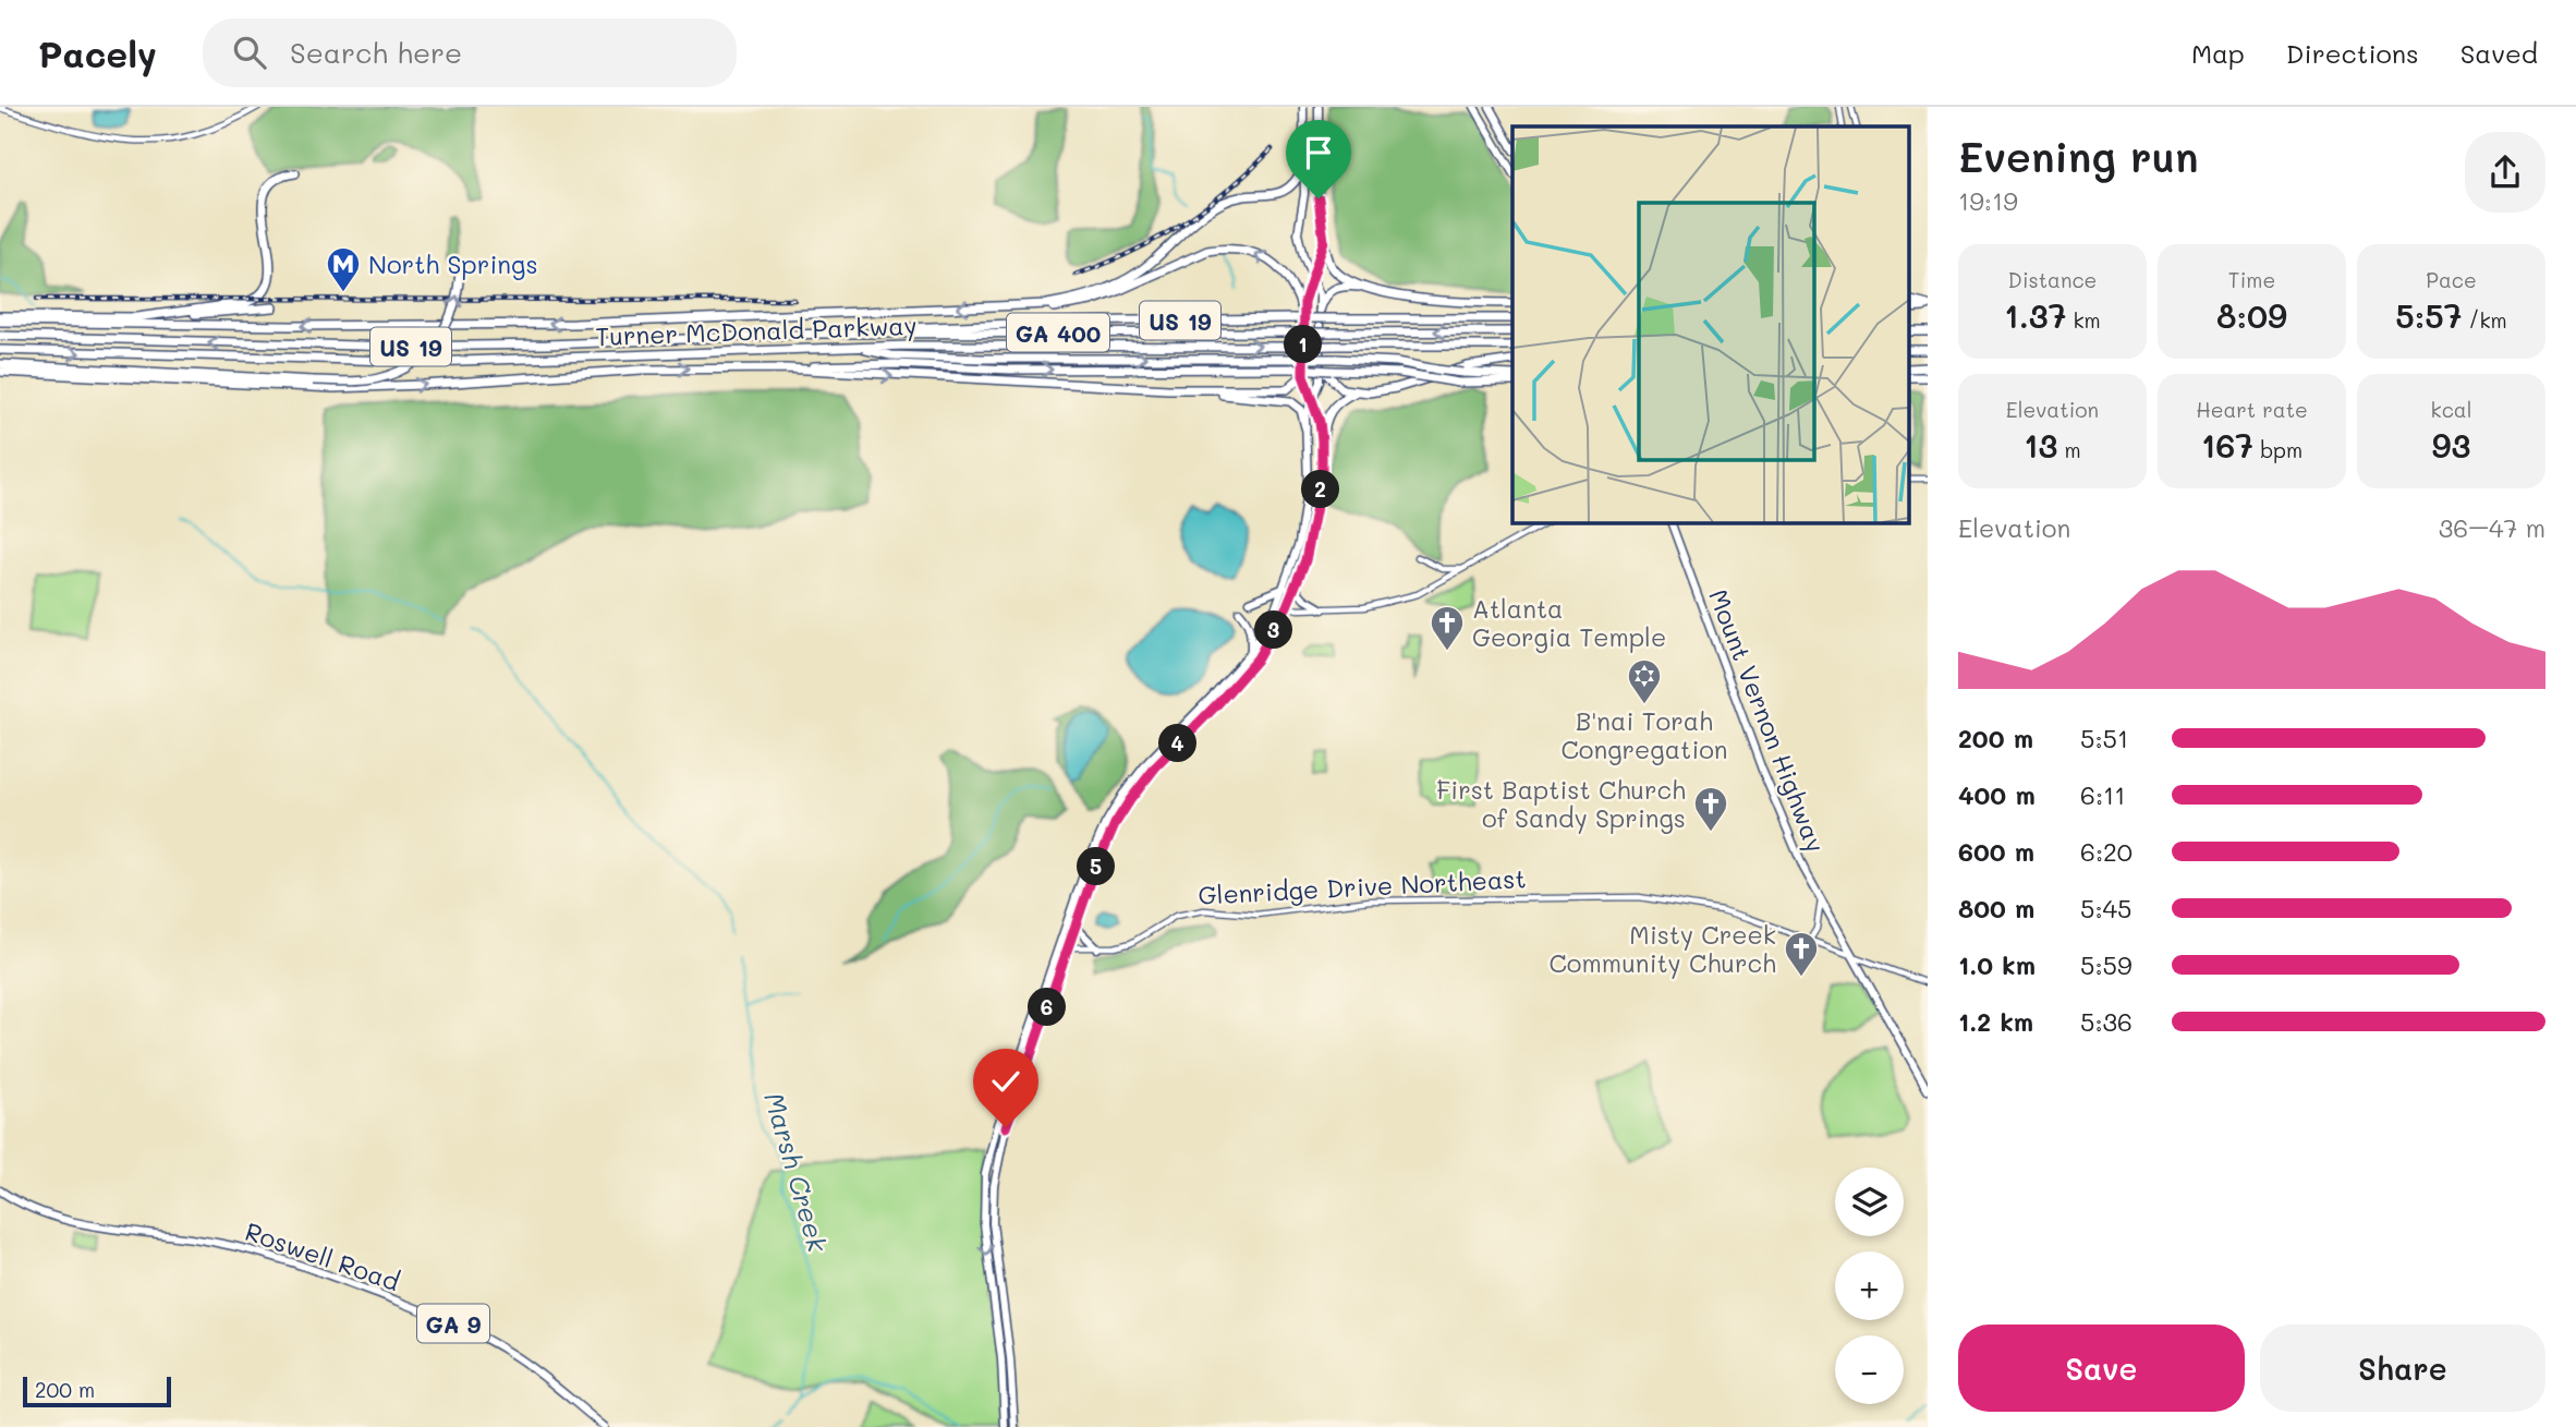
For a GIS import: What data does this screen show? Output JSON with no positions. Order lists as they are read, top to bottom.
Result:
{
  "streets": {
    "highway": ["US 19", "Turner McDonald Parkway", "GA 400"],
    "main road": ["Mount Vernon Highway", "Roswell Road", "GA 9"],
    "street": ["Glenridge Drive Northeast"]
  },
  "crossings": [
    ["US 19", "Turner McDonald Parkway"],
    ["Mount Vernon Highway", "Glenridge Drive Northeast"]
  ],
  "water": ["Marsh Creek"],
  "places": {
    "metro station": ["North Springs"],
    "church": ["Atlanta Georgia Temple", "First Baptist Church of Sandy Springs", "Misty Creek Community Church"],
    "synagogue": ["B'nai Torah Congregation"]
  },
  "scale_bar": "200 m",
  "page": {
    "header": "Pacely",
    "search": "Search here",
    "nav": ["Map", "Directions", "Saved"],
    "heading": ["Evening run", "19:19"],
    "stats": [
      ["Distance", "1.37 km"],
      ["Time", "8:09"],
      ["Pace", "5:57 /km"],
      ["Elevation", "13 m"],
      ["Heart rate", "167 bpm"],
      ["kcal", "93"]
    ],
    "pins": [
      "1",
      "2",
      "3",
      "4",
      "5",
      "6"
    ],
    "chart": ["Elevation", "36–47 m"],
    "list": [
      {
        "name": "200 m",
        "note": "5:51"
      },
      {
        "name": "400 m",
        "note": "6:11"
      },
      {
        "name": "600 m",
        "note": "6:20"
      },
      {
        "name": "800 m",
        "note": "5:45"
      },
      {
        "name": "1.0 km",
        "note": "5:59"
      },
      {
        "name": "1.2 km",
        "note": "5:36"
      }
    ],
    "map_buttons": ["+", "−"],
    "buttons": ["Save", "Share"],
    "scale": "200 m"
  }
}
